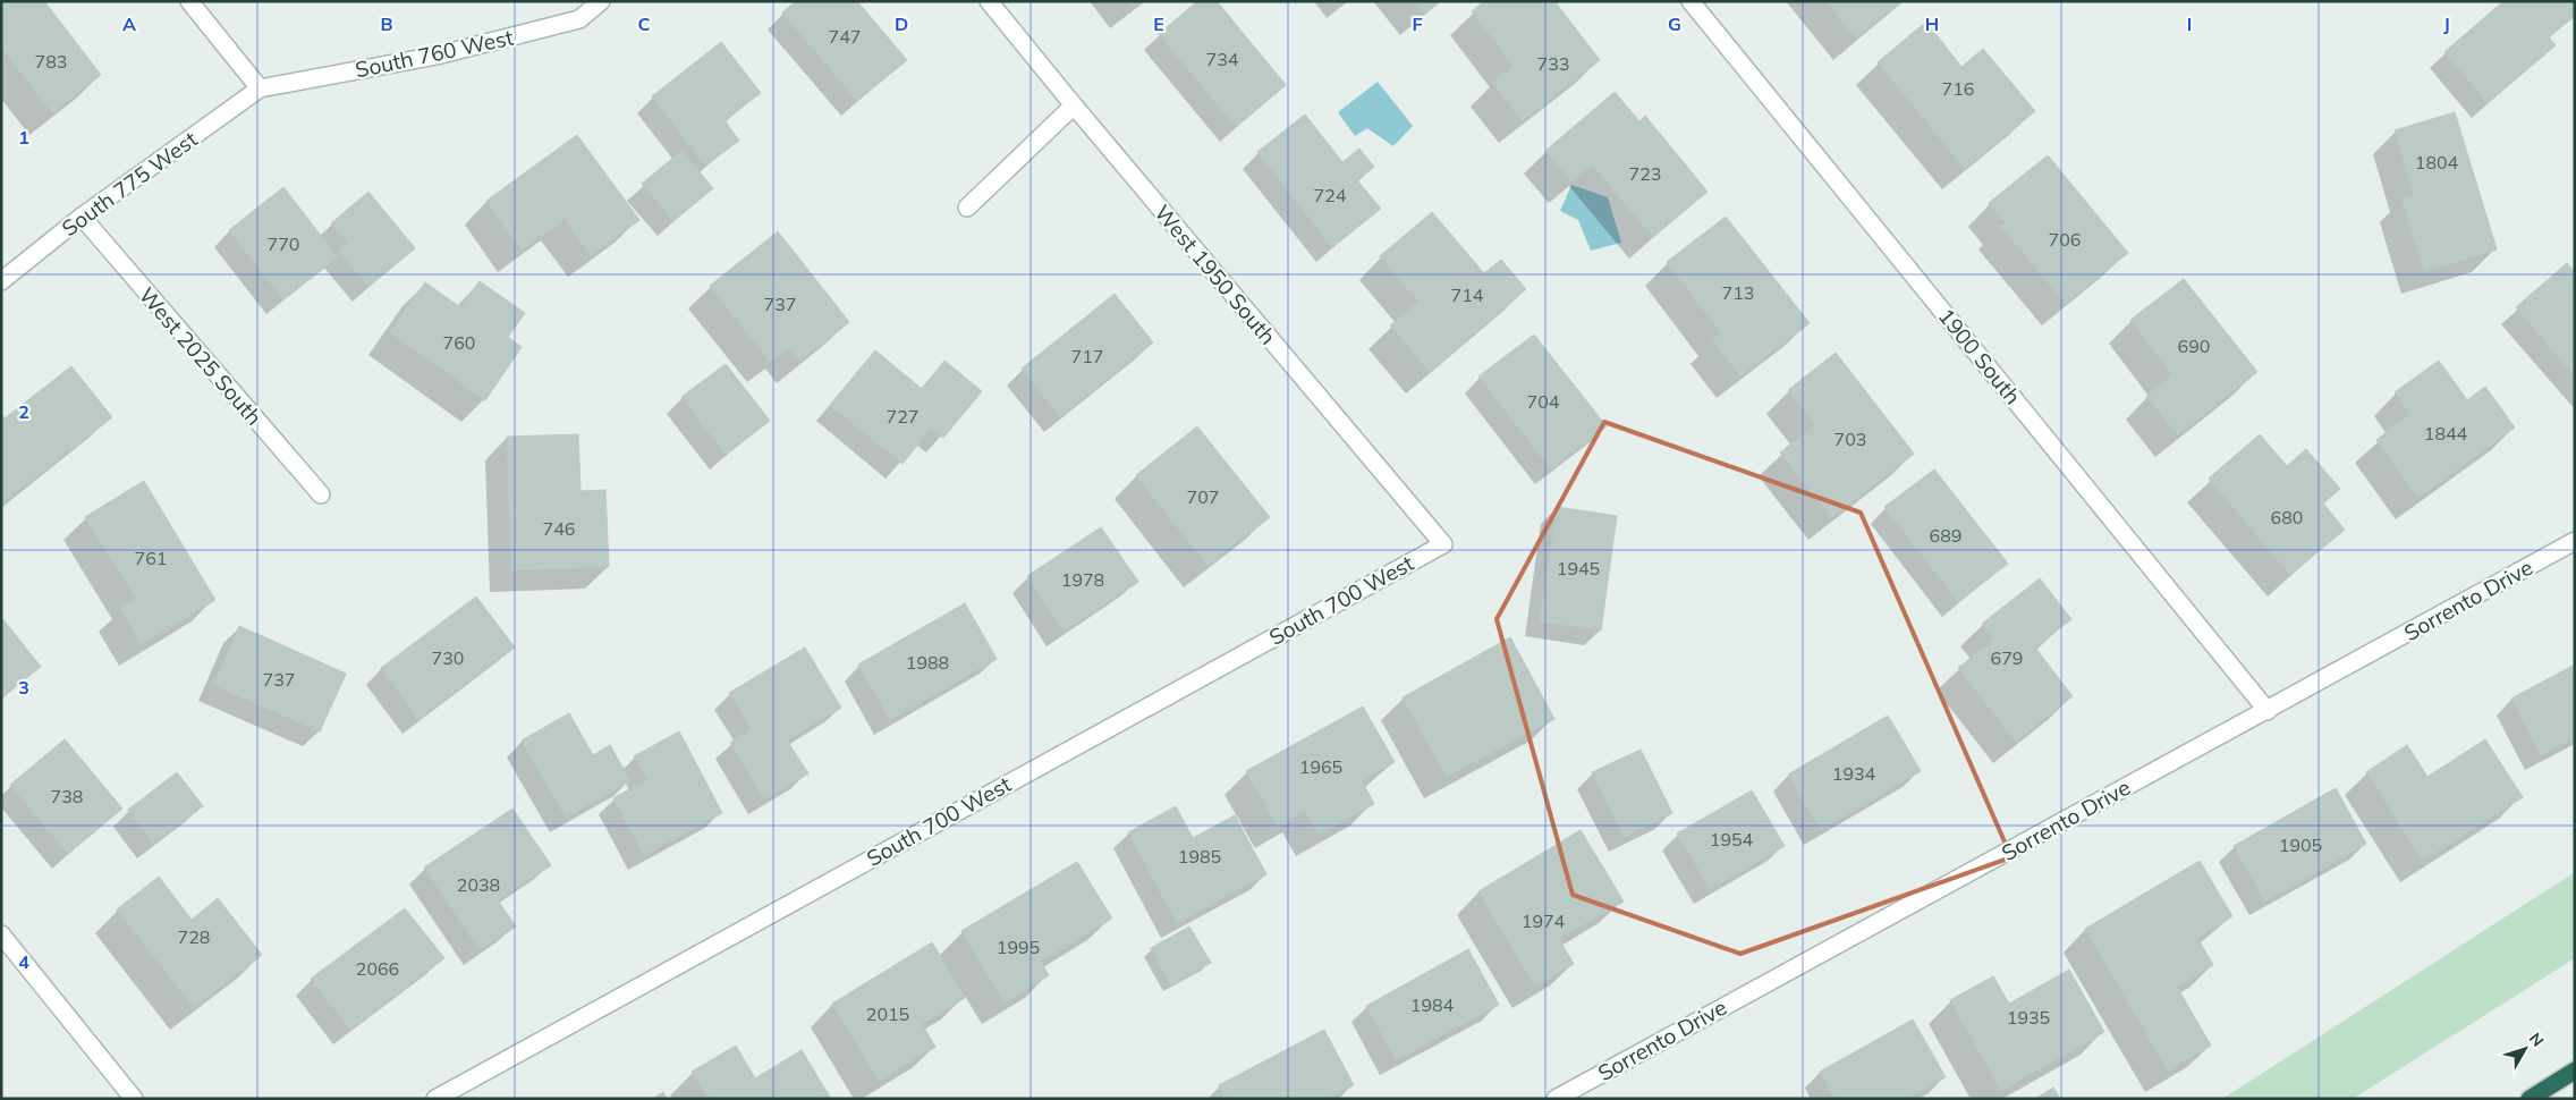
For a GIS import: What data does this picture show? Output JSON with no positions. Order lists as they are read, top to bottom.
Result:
{
  "streets": {
    "street": [
      "South 760 West",
      "South 775 West",
      "West 1950 South",
      "West 2025 South",
      "1900 South",
      "South 700 West",
      "Sorrento Drive"
    ]
  },
  "crossings": [
    ["South 760 West", "South 775 West"],
    ["South 775 West", "West 2025 South"],
    ["West 1950 South", "South 700 West"],
    ["1900 South", "Sorrento Drive"]
  ],
  "house_numbers": [
    "747",
    "734",
    "783",
    "733",
    "716",
    "1804",
    "723",
    "724",
    "706",
    "770",
    "713",
    "714",
    "737",
    "760",
    "690",
    "717",
    "704",
    "727",
    "1844",
    "703",
    "707",
    "680",
    "746",
    "689",
    "761",
    "1945",
    "1978",
    "730",
    "679",
    "1988",
    "737",
    "1965",
    "1934",
    "738",
    "1954",
    "1905",
    "1985",
    "2038",
    "1974",
    "728",
    "1995",
    "2066",
    "1984",
    "2015",
    "1935"
  ],
  "north": "top right",
  "grid": {
    "columns": [
      "A",
      "B",
      "C",
      "D",
      "E",
      "F",
      "G",
      "H",
      "I",
      "J"
    ],
    "rows": [
      "1",
      "2",
      "3",
      "4"
    ]
  }
}
